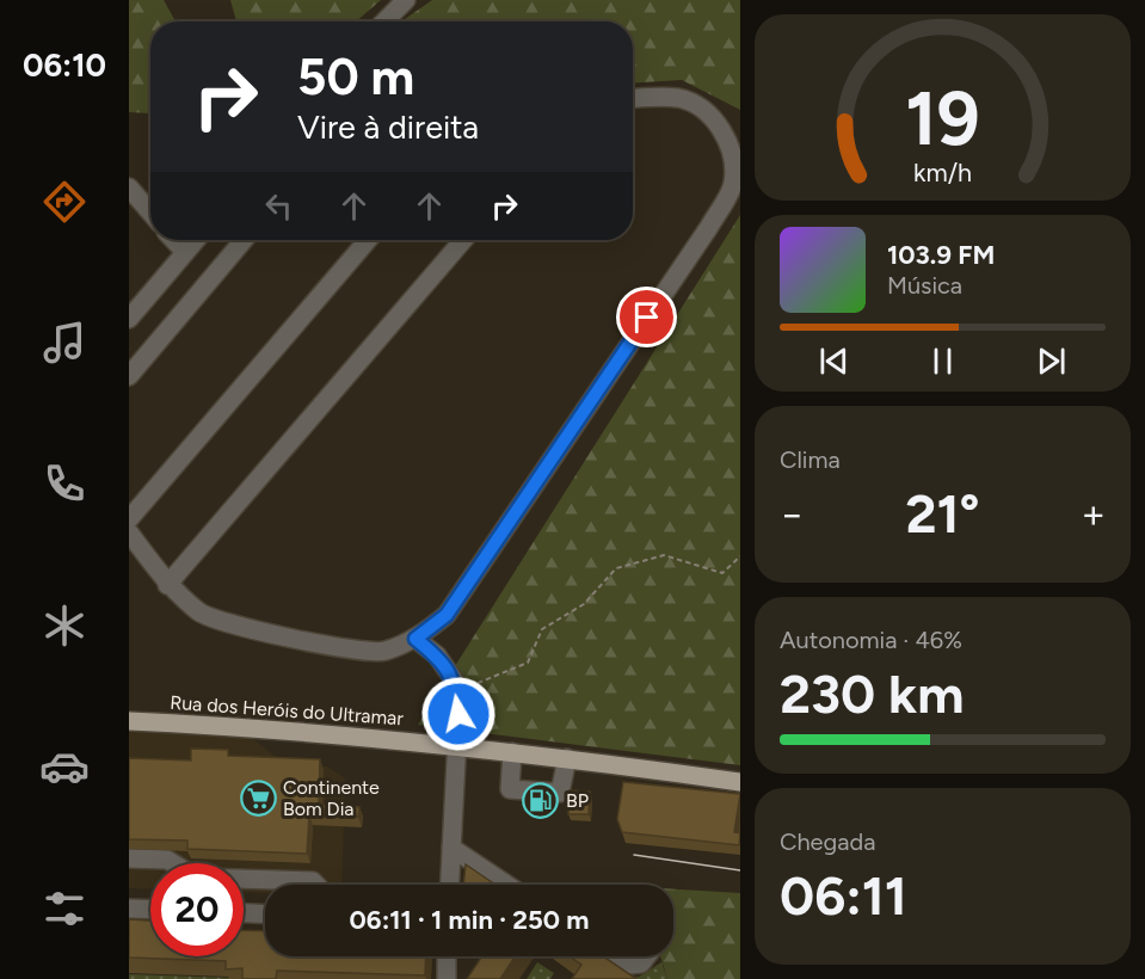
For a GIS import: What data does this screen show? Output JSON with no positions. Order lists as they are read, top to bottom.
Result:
{
  "streets": {
    "main road": ["Rua dos Heróis do Ultramar"]
  },
  "places": {
    "supermarket": ["Continente Bom Dia"],
    "fuel station": ["BP"]
  },
  "page": {
    "tabs": "06:10",
    "turn": ["50 m", "Vire à direita"],
    "song": ["103.9 FM", "Música"],
    "tile": [
      "Clima",
      ["Autonomia · 46%", "230 km"],
      ["Chegada", "06:11"]
    ],
    "heat": ["−", "21°", "+"],
    "limit": "20",
    "trip": "06:11 · 1 min · 250 m",
    "gauge": ["19", "km/h"]
  }
}
